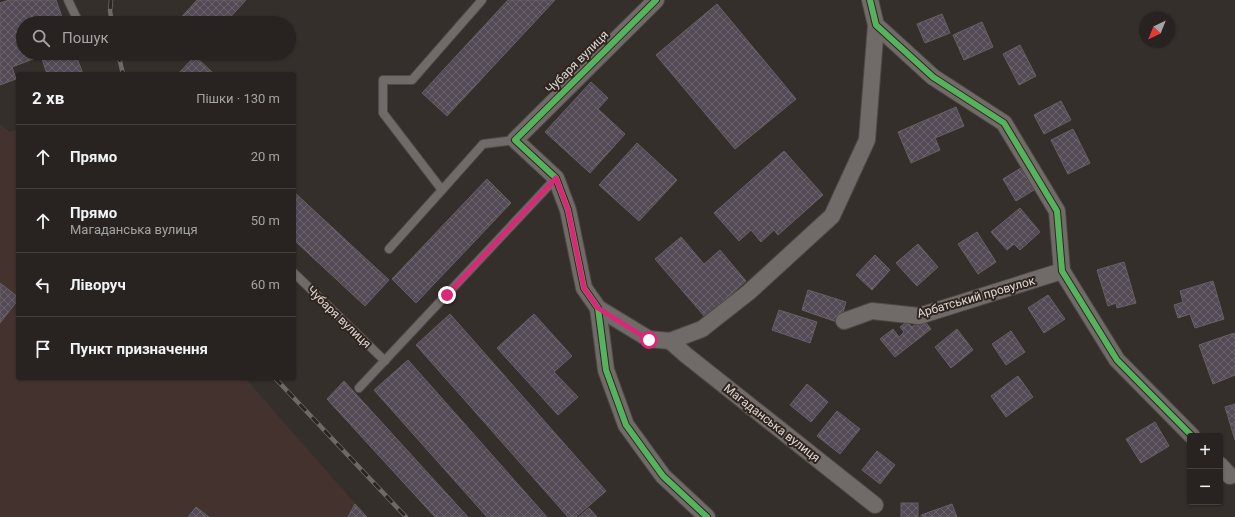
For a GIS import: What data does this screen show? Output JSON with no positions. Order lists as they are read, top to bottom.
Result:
{
  "streets": {
    "street": ["Чубаря вулиця", "Арбатський провулок", "Магаданська вулиця"]
  },
  "north": "bottom left",
  "page": {
    "search": "Пошук",
    "heading": ["2 хв", "Пішки · 130 m"],
    "list": [
      ["Прямо", "20 m"],
      ["Прямо", "Магаданська вулиця", "50 m"],
      ["Ліворуч", "60 m"],
      "Пункт призначення"
    ],
    "map_buttons": ["+", "−"]
  }
}
